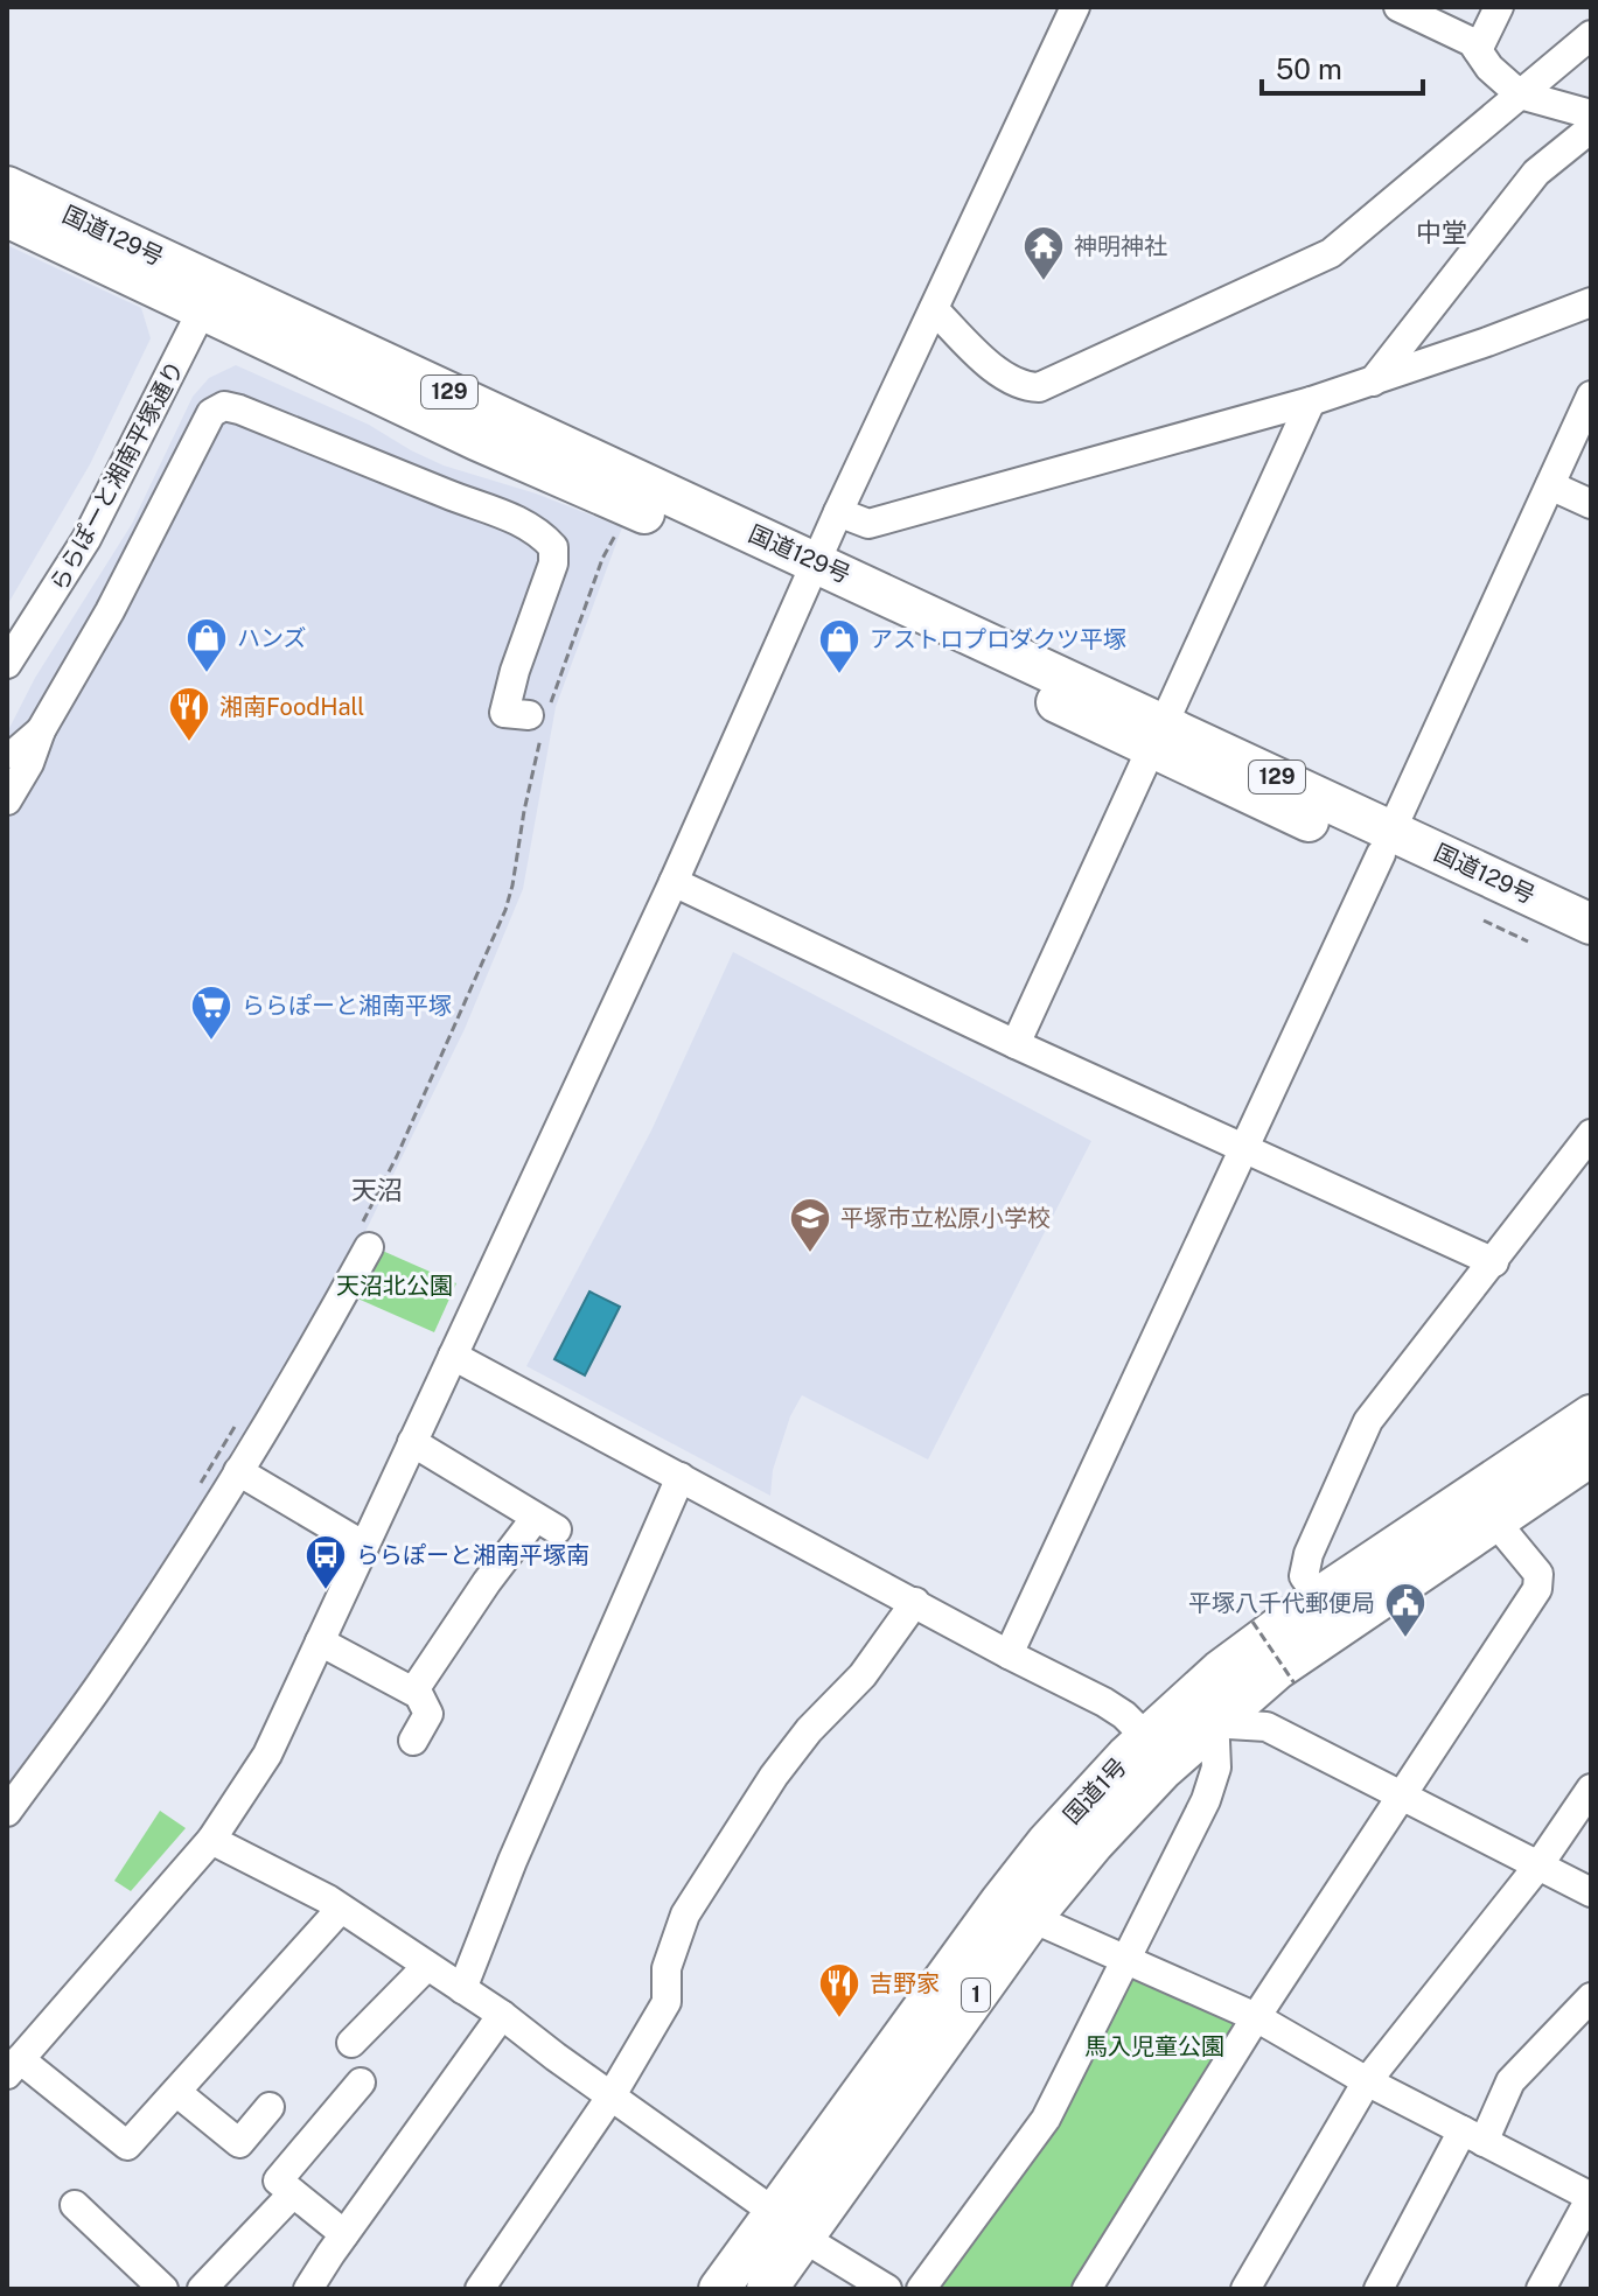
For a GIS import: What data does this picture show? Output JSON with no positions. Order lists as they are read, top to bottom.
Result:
{
  "streets": {
    "highway": [
      "国道129号",
      "129",
      "国道1号",
      "1"
    ],
    "street": ["ららぽーと湘南平塚通り"]
  },
  "crossings": [
    ["国道129号", "ららぽーと湘南平塚通り"]
  ],
  "districts": ["中堂", "天沼"],
  "parks": ["天沼北公園", "馬入児童公園"],
  "places": {
    "temple": ["神明神社"],
    "shop": ["ハンズ", "アストロプロダクツ平塚"],
    "restaurant": ["湘南FoodHall", "吉野家"],
    "supermarket": ["ららぽーと湘南平塚"],
    "school or university": ["平塚市立松原小学校"],
    "bus stop": ["ららぽーと湘南平塚南"],
    "public building": ["平塚八千代郵便局"]
  },
  "scale_bar": "50 m"
}
